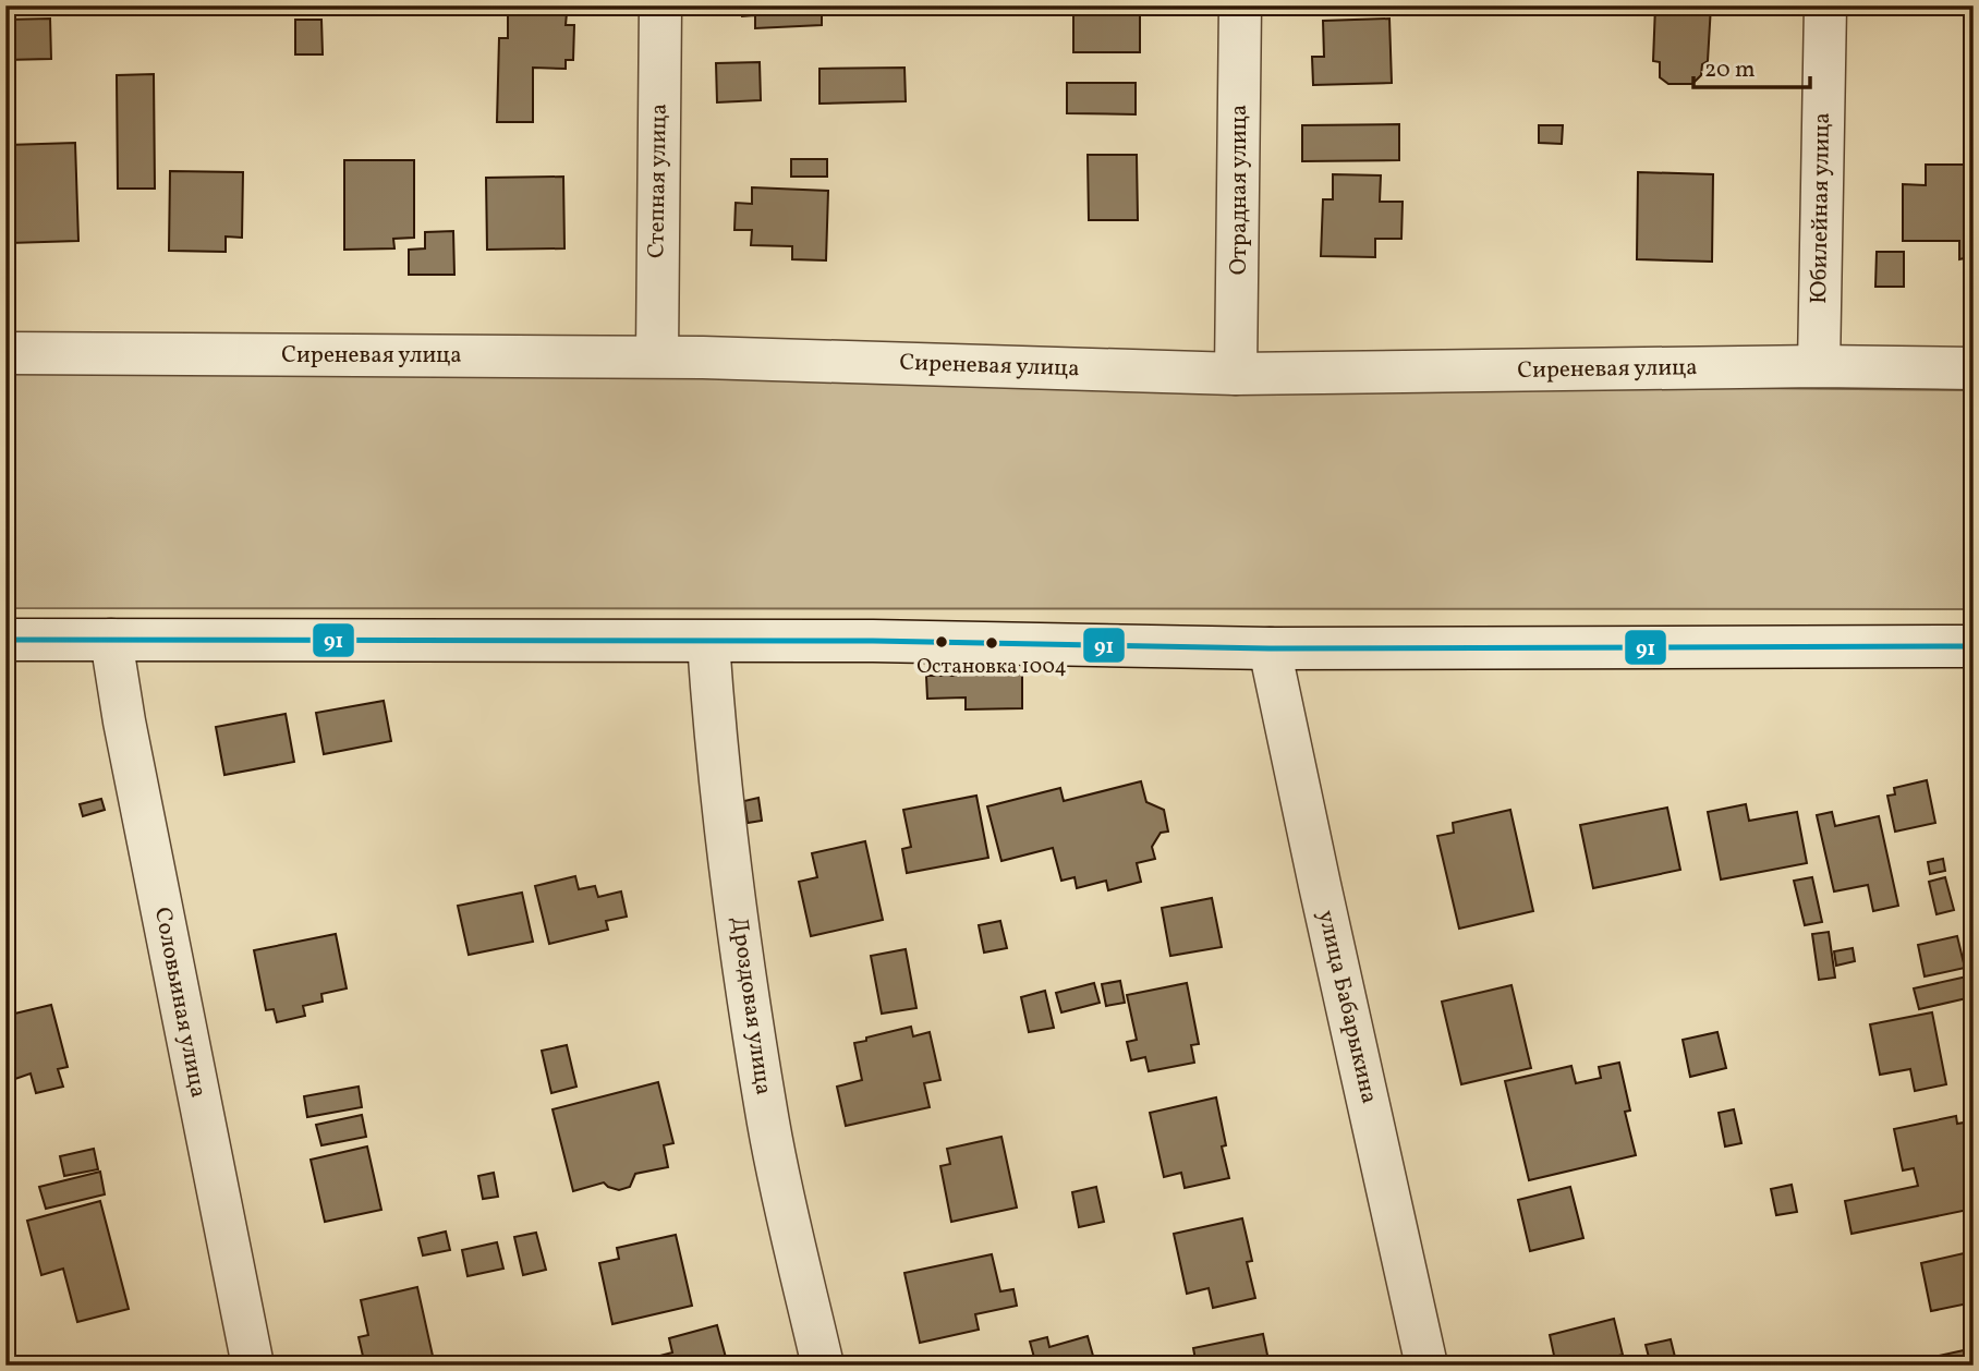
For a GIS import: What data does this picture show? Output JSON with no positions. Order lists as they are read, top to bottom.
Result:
{
  "streets": {
    "street": [
      "Степная улица",
      "Отрадная улица",
      "Юбилейная улица",
      "Сиреневая улица",
      "Соловьиная улица",
      "Дроздовая улица",
      "улица Бабарыкина"
    ]
  },
  "crossings": [
    ["Степная улица", "Сиреневая улица"],
    ["Отрадная улица", "Сиреневая улица"],
    ["Юбилейная улица", "Сиреневая улица"]
  ],
  "places": ["Остановка 1004"],
  "lines": ["transit line 91"],
  "scale_bar": "20 m"
}
